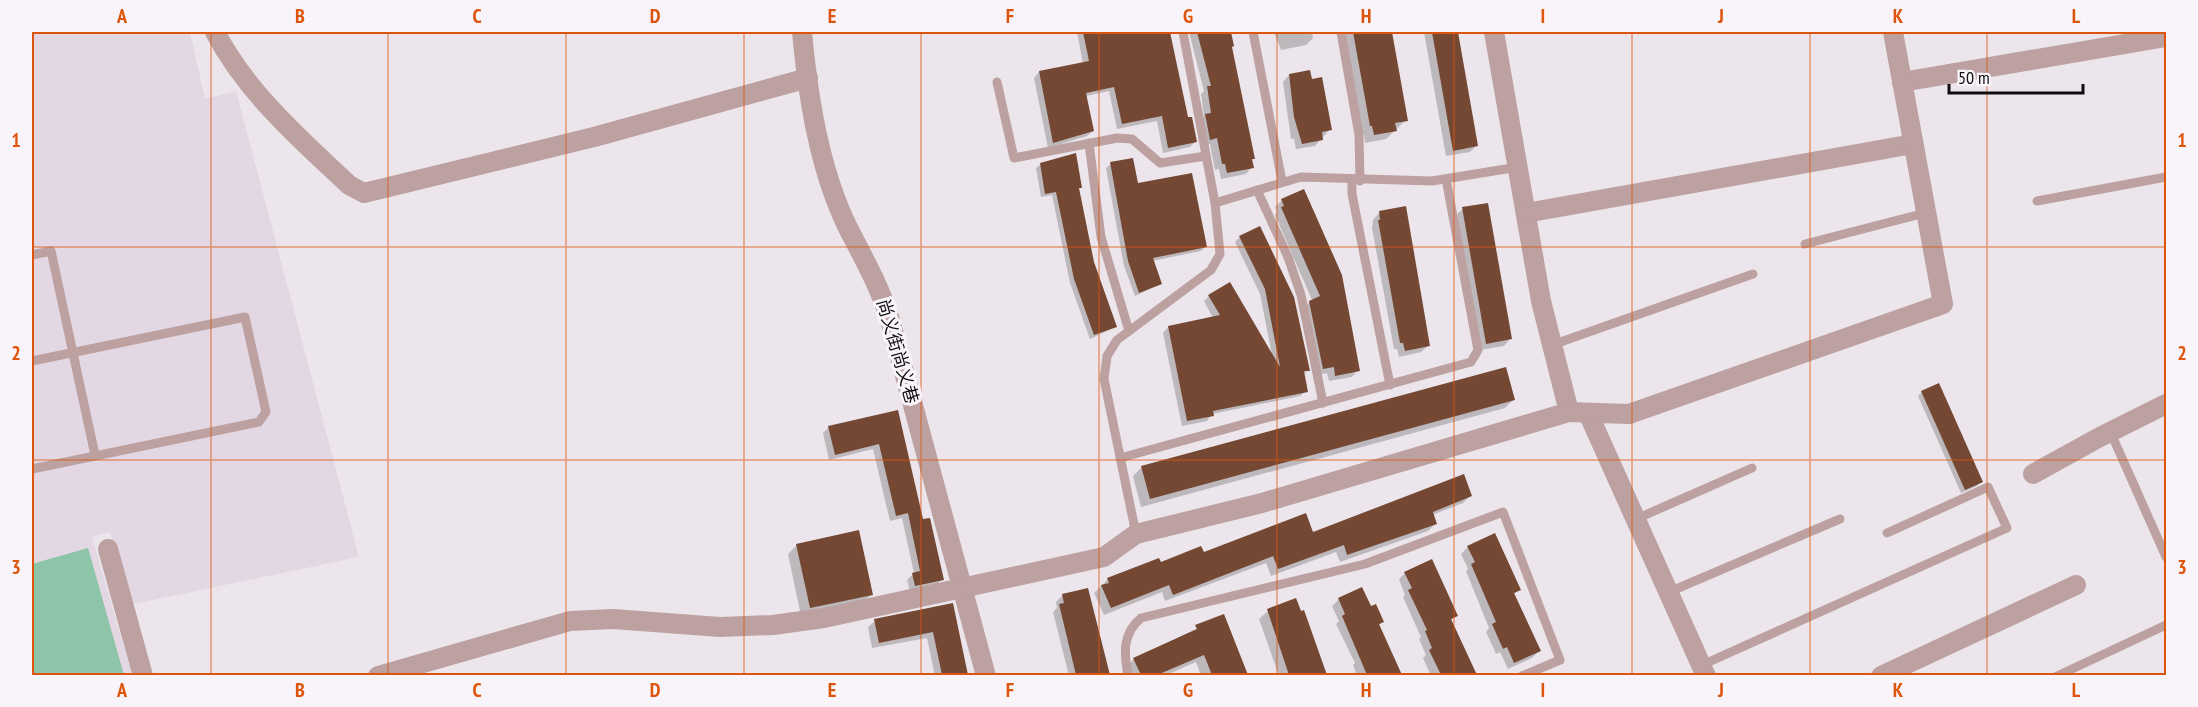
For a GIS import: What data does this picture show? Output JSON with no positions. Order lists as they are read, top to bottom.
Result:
{
  "streets": {
    "street": ["尚义街尚义巷"]
  },
  "scale_bar": "50 m",
  "grid": {
    "columns": [
      "A",
      "B",
      "C",
      "D",
      "E",
      "F",
      "G",
      "H",
      "I",
      "J",
      "K",
      "L"
    ],
    "rows": ["1", "2", "3"]
  }
}
